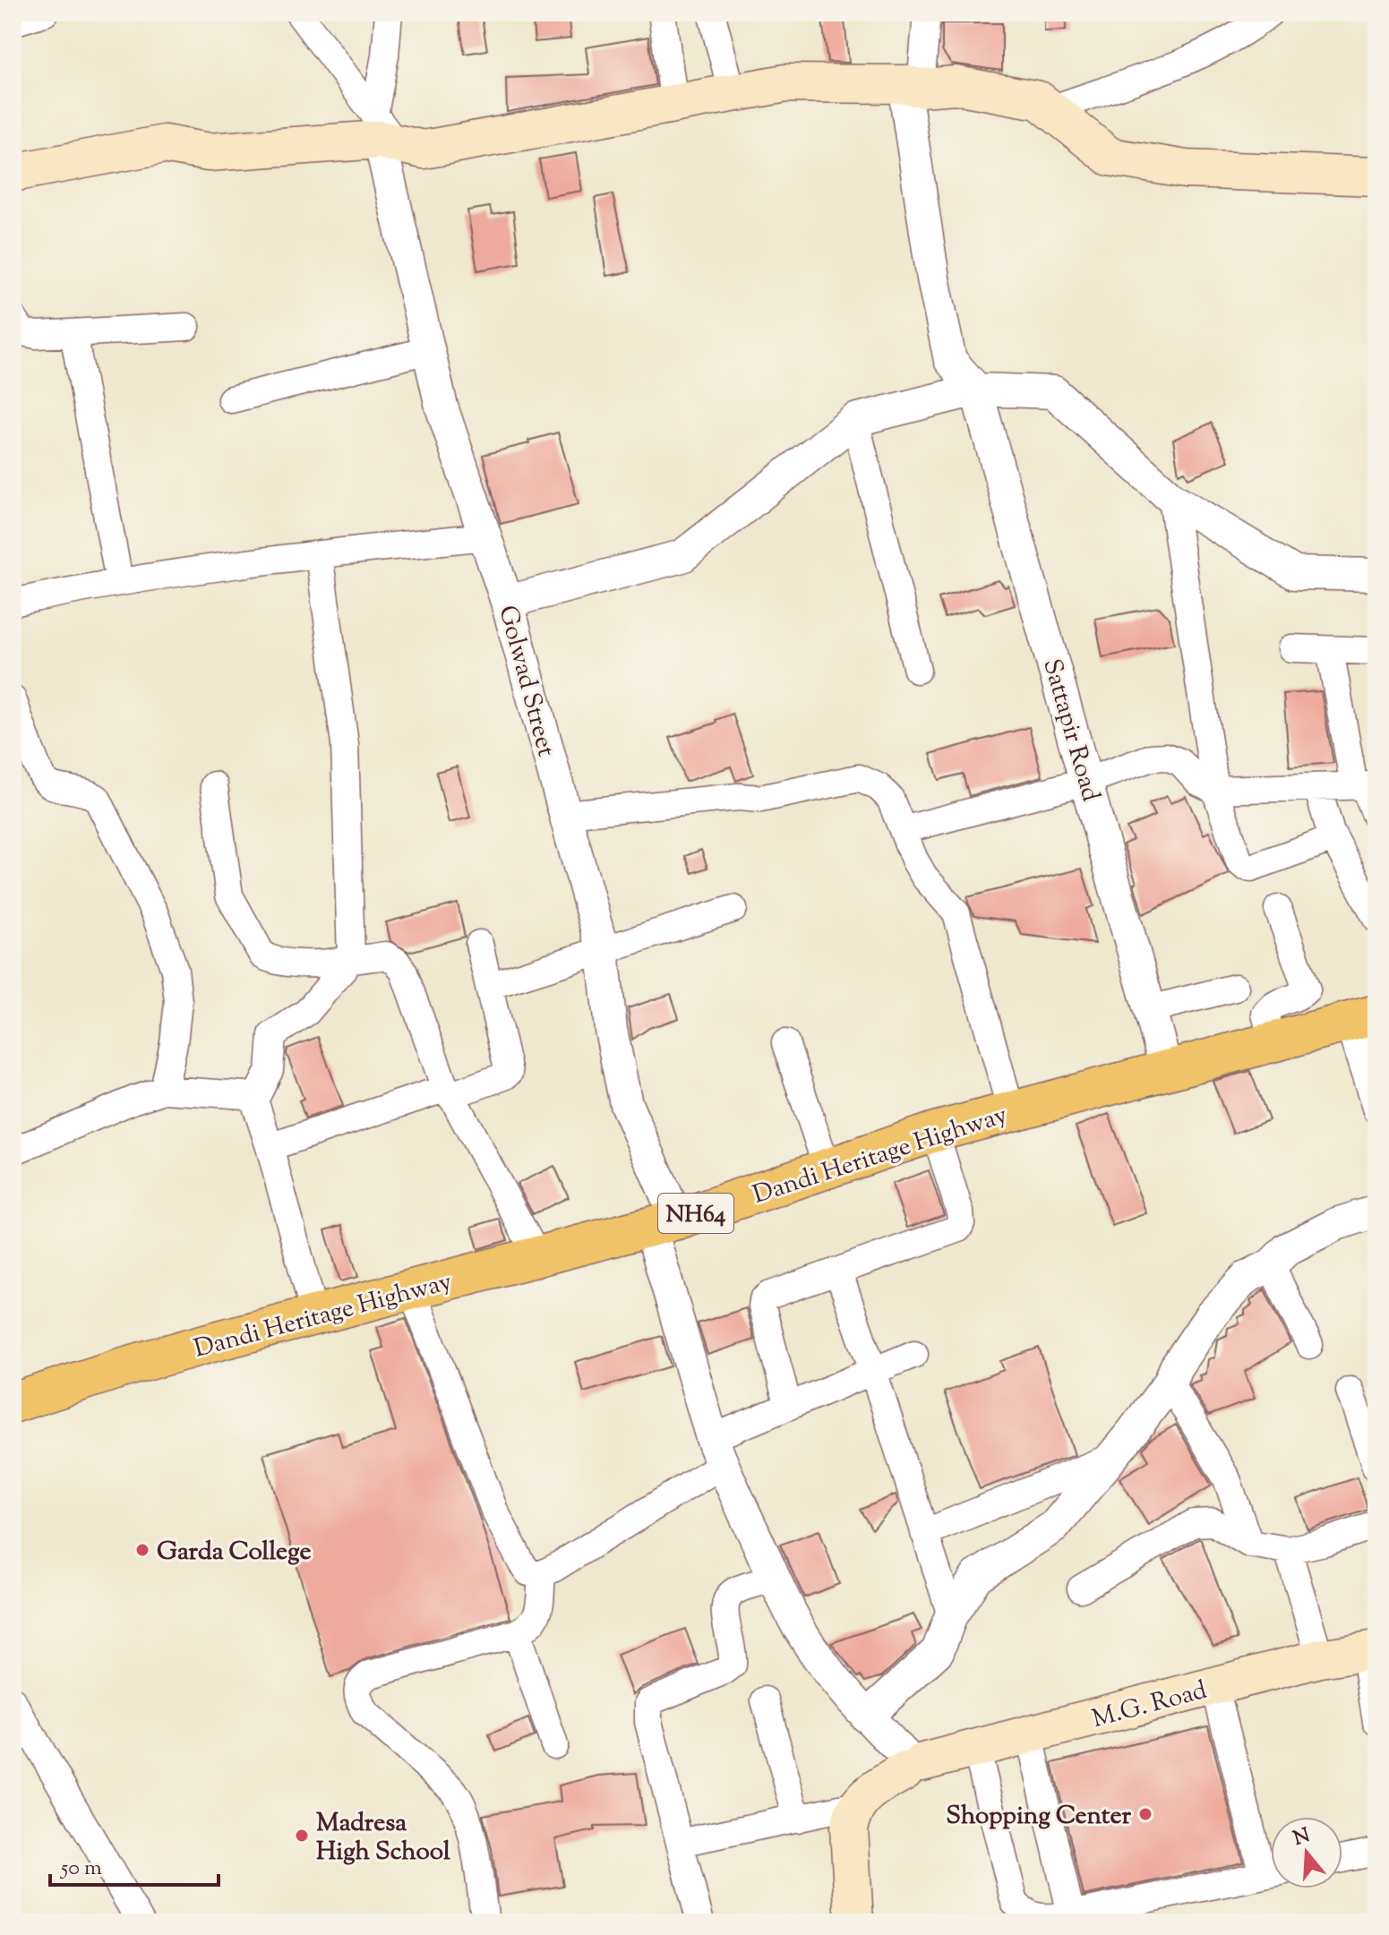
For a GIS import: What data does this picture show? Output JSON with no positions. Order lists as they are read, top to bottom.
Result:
{
  "streets": {
    "highway": ["Dandi Heritage Highway", "NH64"],
    "main road": ["M.G. Road"],
    "street": ["Golwad Street", "Sattapir Road"]
  },
  "crossings": [
    ["Golwad Street", "Dandi Heritage Highway"],
    ["Golwad Street", "M.G. Road"],
    ["Sattapir Road", "Dandi Heritage Highway"]
  ],
  "places": ["Garda College", "Shopping Center", "Madresa High School"],
  "scale_bar": "50 m",
  "north": "top"
}
